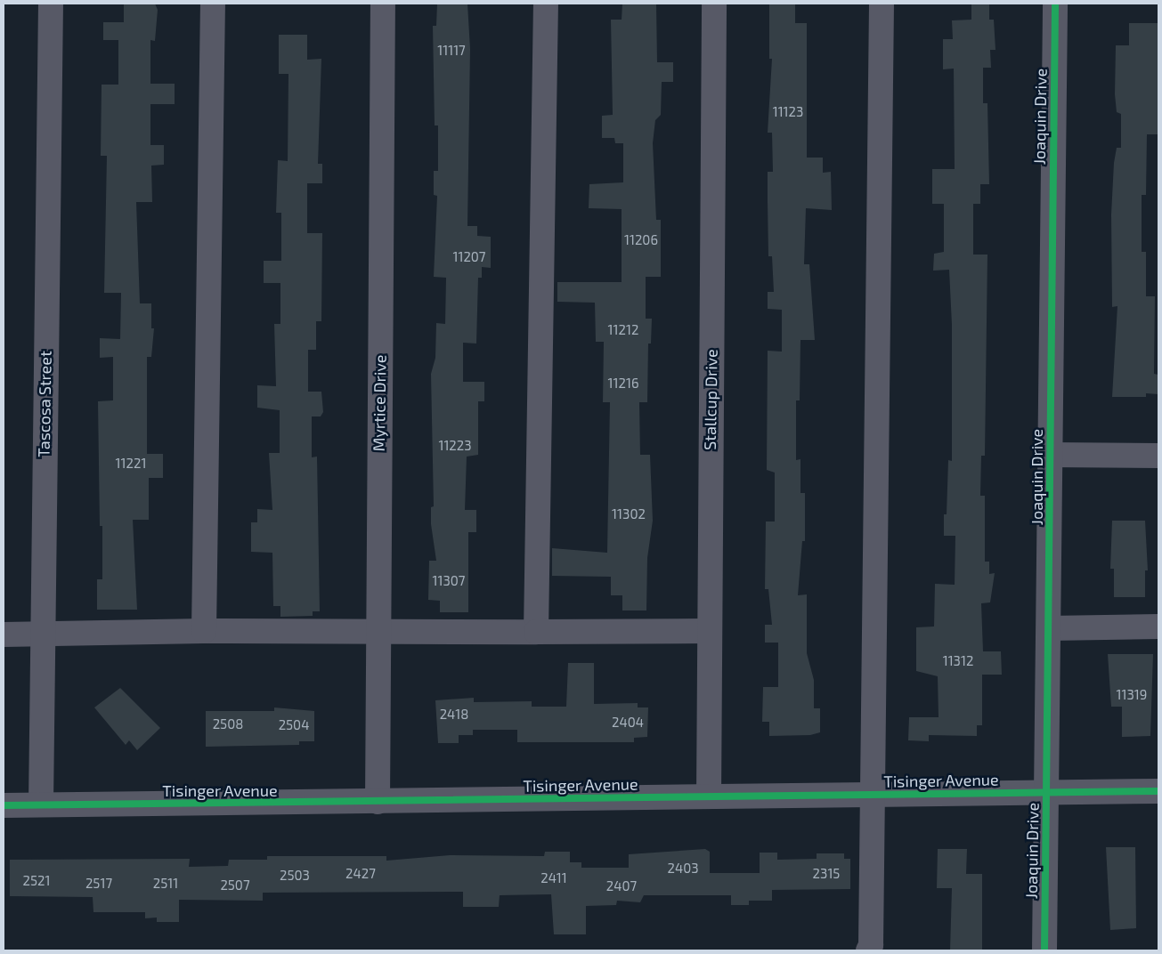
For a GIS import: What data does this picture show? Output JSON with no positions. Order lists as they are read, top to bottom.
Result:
{
  "streets": {
    "street": [
      "Joaquin Drive",
      "Stallcup Drive",
      "Myrtice Drive",
      "Tascosa Street",
      "Tisinger Avenue"
    ]
  },
  "crossings": [
    ["Joaquin Drive", "Tisinger Avenue"],
    ["Stallcup Drive", "Tisinger Avenue"],
    ["Myrtice Drive", "Tisinger Avenue"],
    ["Tascosa Street", "Tisinger Avenue"]
  ],
  "house_numbers": [
    "11117",
    "11123",
    "11206",
    "11207",
    "11212",
    "11216",
    "11223",
    "11221",
    "11302",
    "11307",
    "11312",
    "11319",
    "2418",
    "2404",
    "2508",
    "2504",
    "2403",
    "2427",
    "2315",
    "2503",
    "2411",
    "2521",
    "2517",
    "2511",
    "2507",
    "2407"
  ]
}
